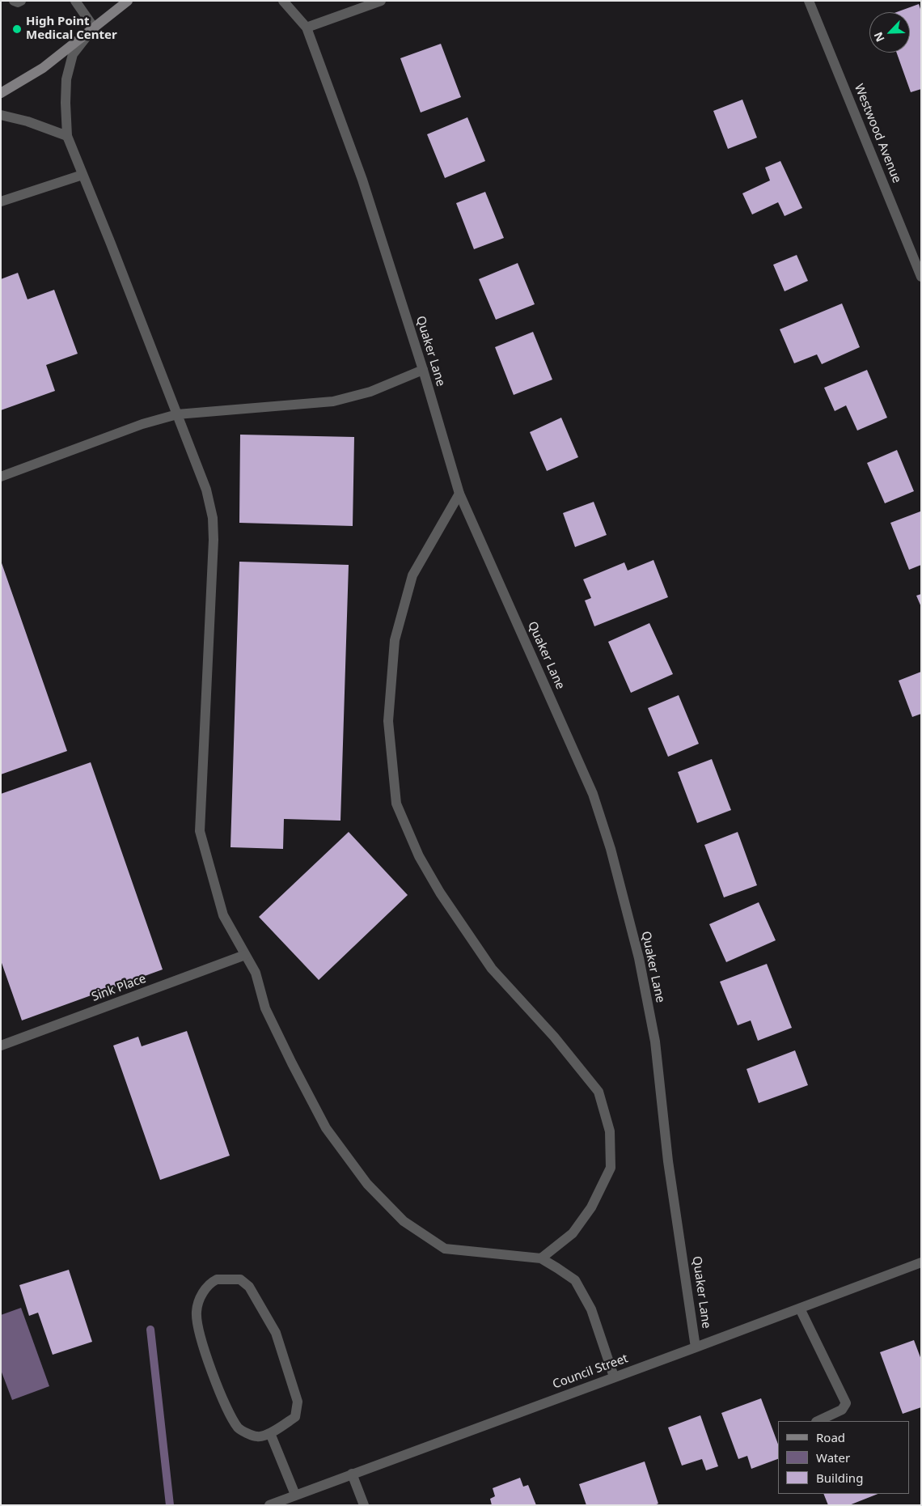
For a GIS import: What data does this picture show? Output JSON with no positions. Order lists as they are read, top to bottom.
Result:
{
  "streets": {
    "street": [
      "Westwood Avenue",
      "Quaker Lane",
      "Sink Place",
      "Council Street"
    ]
  },
  "crossings": [
    ["Quaker Lane", "Council Street"]
  ],
  "places": ["High Point Medical Center"],
  "legend": ["Road", "Water", "Building"],
  "north": "bottom left"
}
